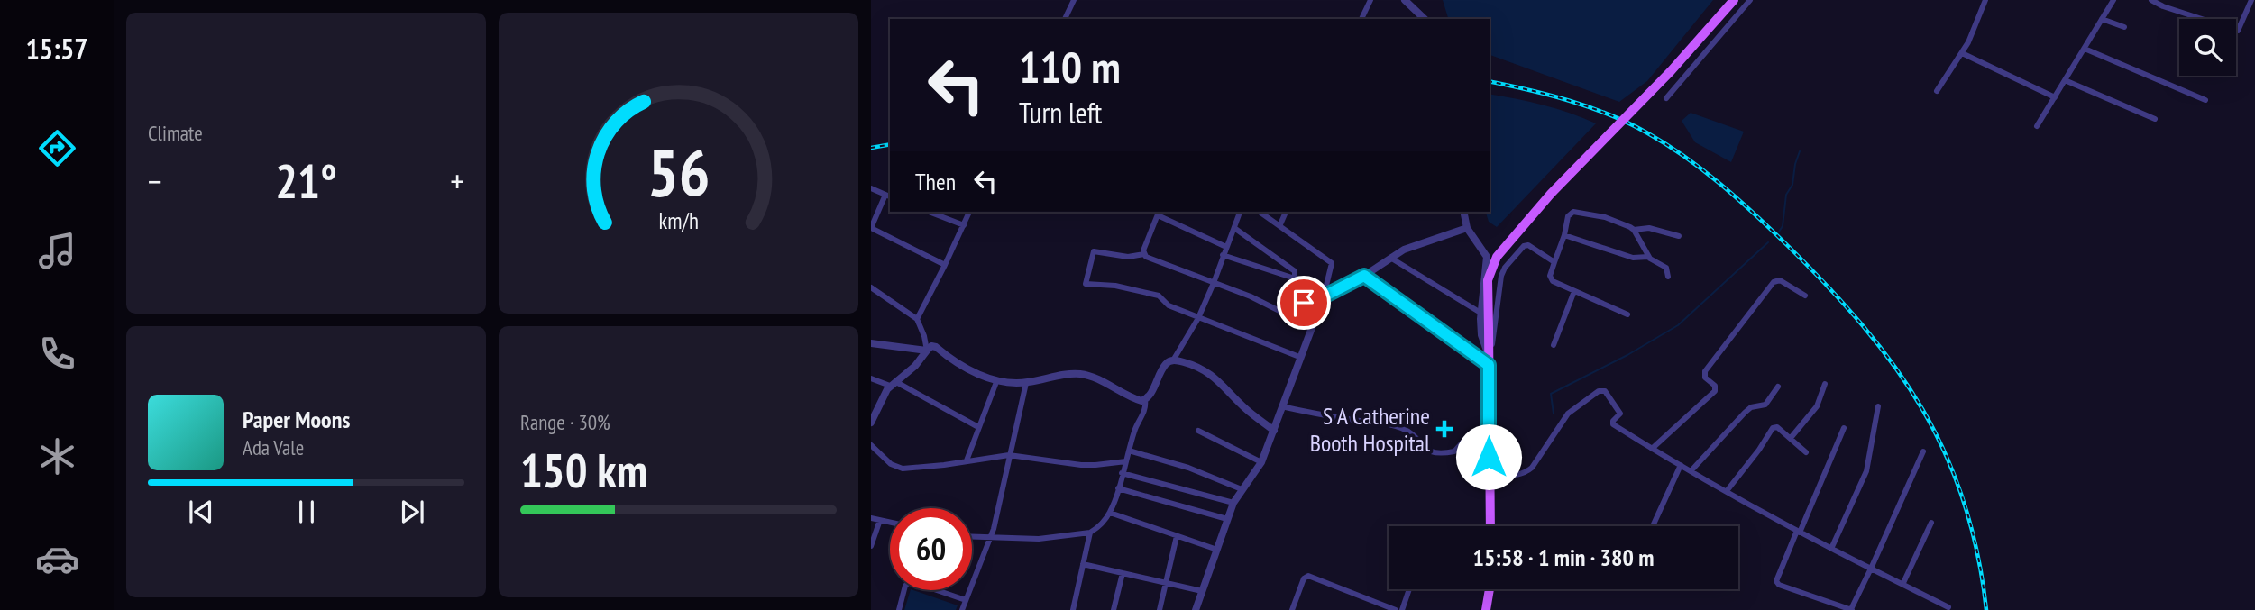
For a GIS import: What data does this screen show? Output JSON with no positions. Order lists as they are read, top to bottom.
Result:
{
  "places": {
    "health": ["S A Catherine Booth Hospital"]
  },
  "page": {
    "tabs": "15:57",
    "tile": [
      "Climate",
      ["Range · 30%", "150 km"]
    ],
    "turn": ["110 m", "Turn left"],
    "then": "Then",
    "heat": ["−", "21°", "+"],
    "song": ["Paper Moons", "Ada Vale"],
    "limit": "60",
    "trip": "15:58 · 1 min · 380 m",
    "gauge": ["56", "km/h"]
  }
}
